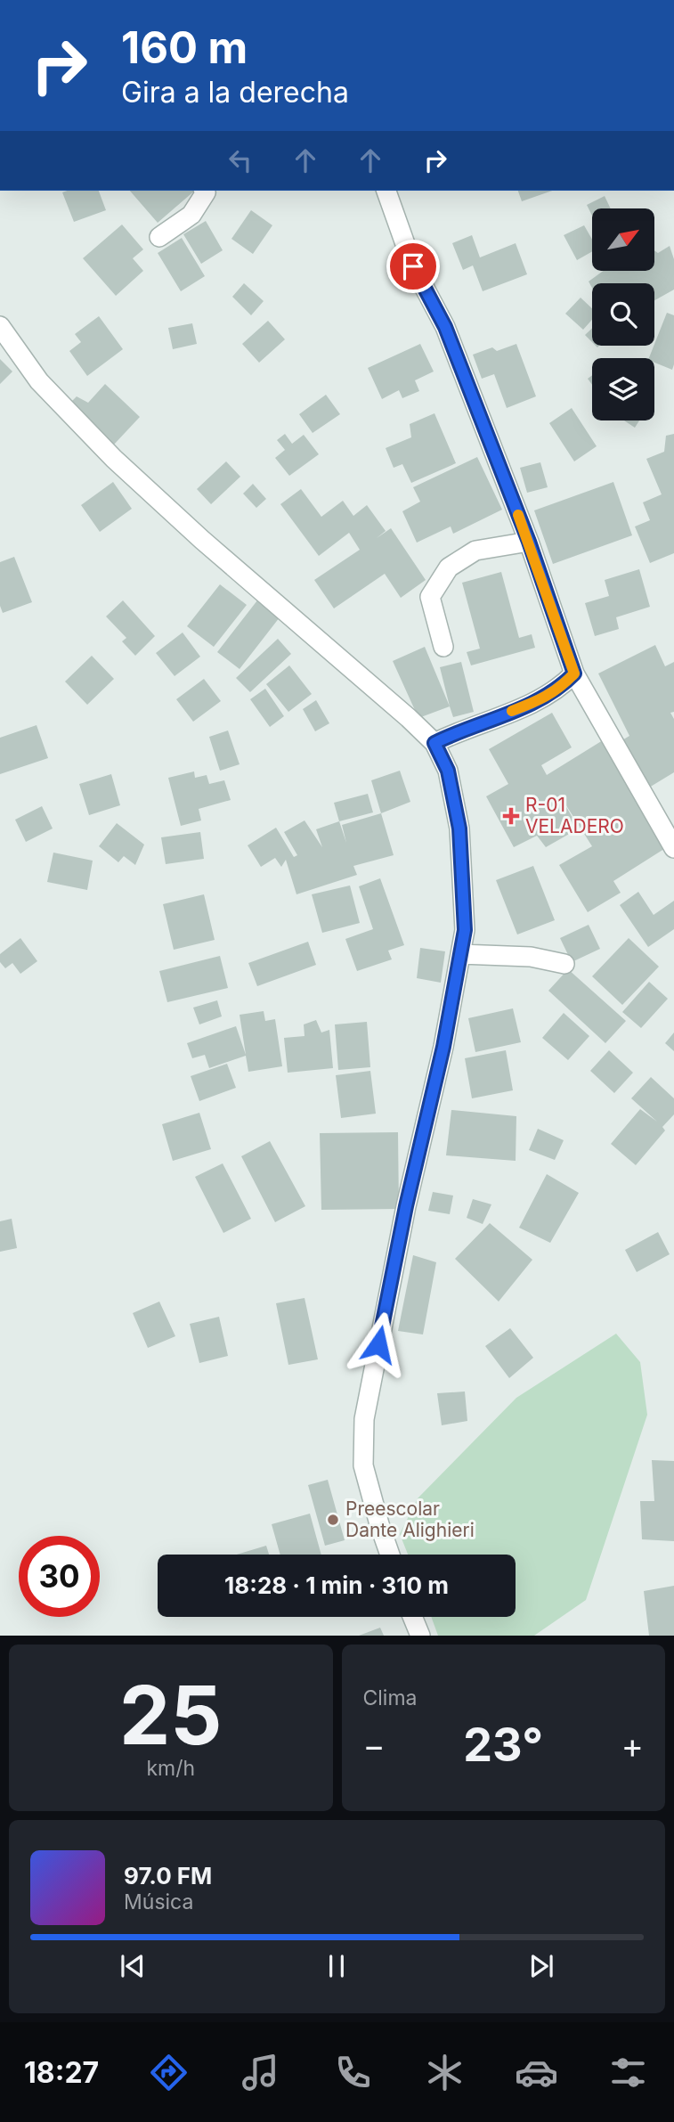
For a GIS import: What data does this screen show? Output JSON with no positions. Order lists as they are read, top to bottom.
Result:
{
  "places": {
    "health": ["R-01 VELADERO"],
    "other": ["Preescolar Dante Alighieri"]
  },
  "north": "top right",
  "page": {
    "turn": ["160 m", "Gira a la derecha"],
    "limit": "30",
    "trip": "18:28 · 1 min · 310 m",
    "tile": [
      ["25", "km/h"],
      "Clima"
    ],
    "heat": ["−", "23°", "+"],
    "song": ["97.0 FM", "Música"],
    "tabs": "18:27"
  }
}
